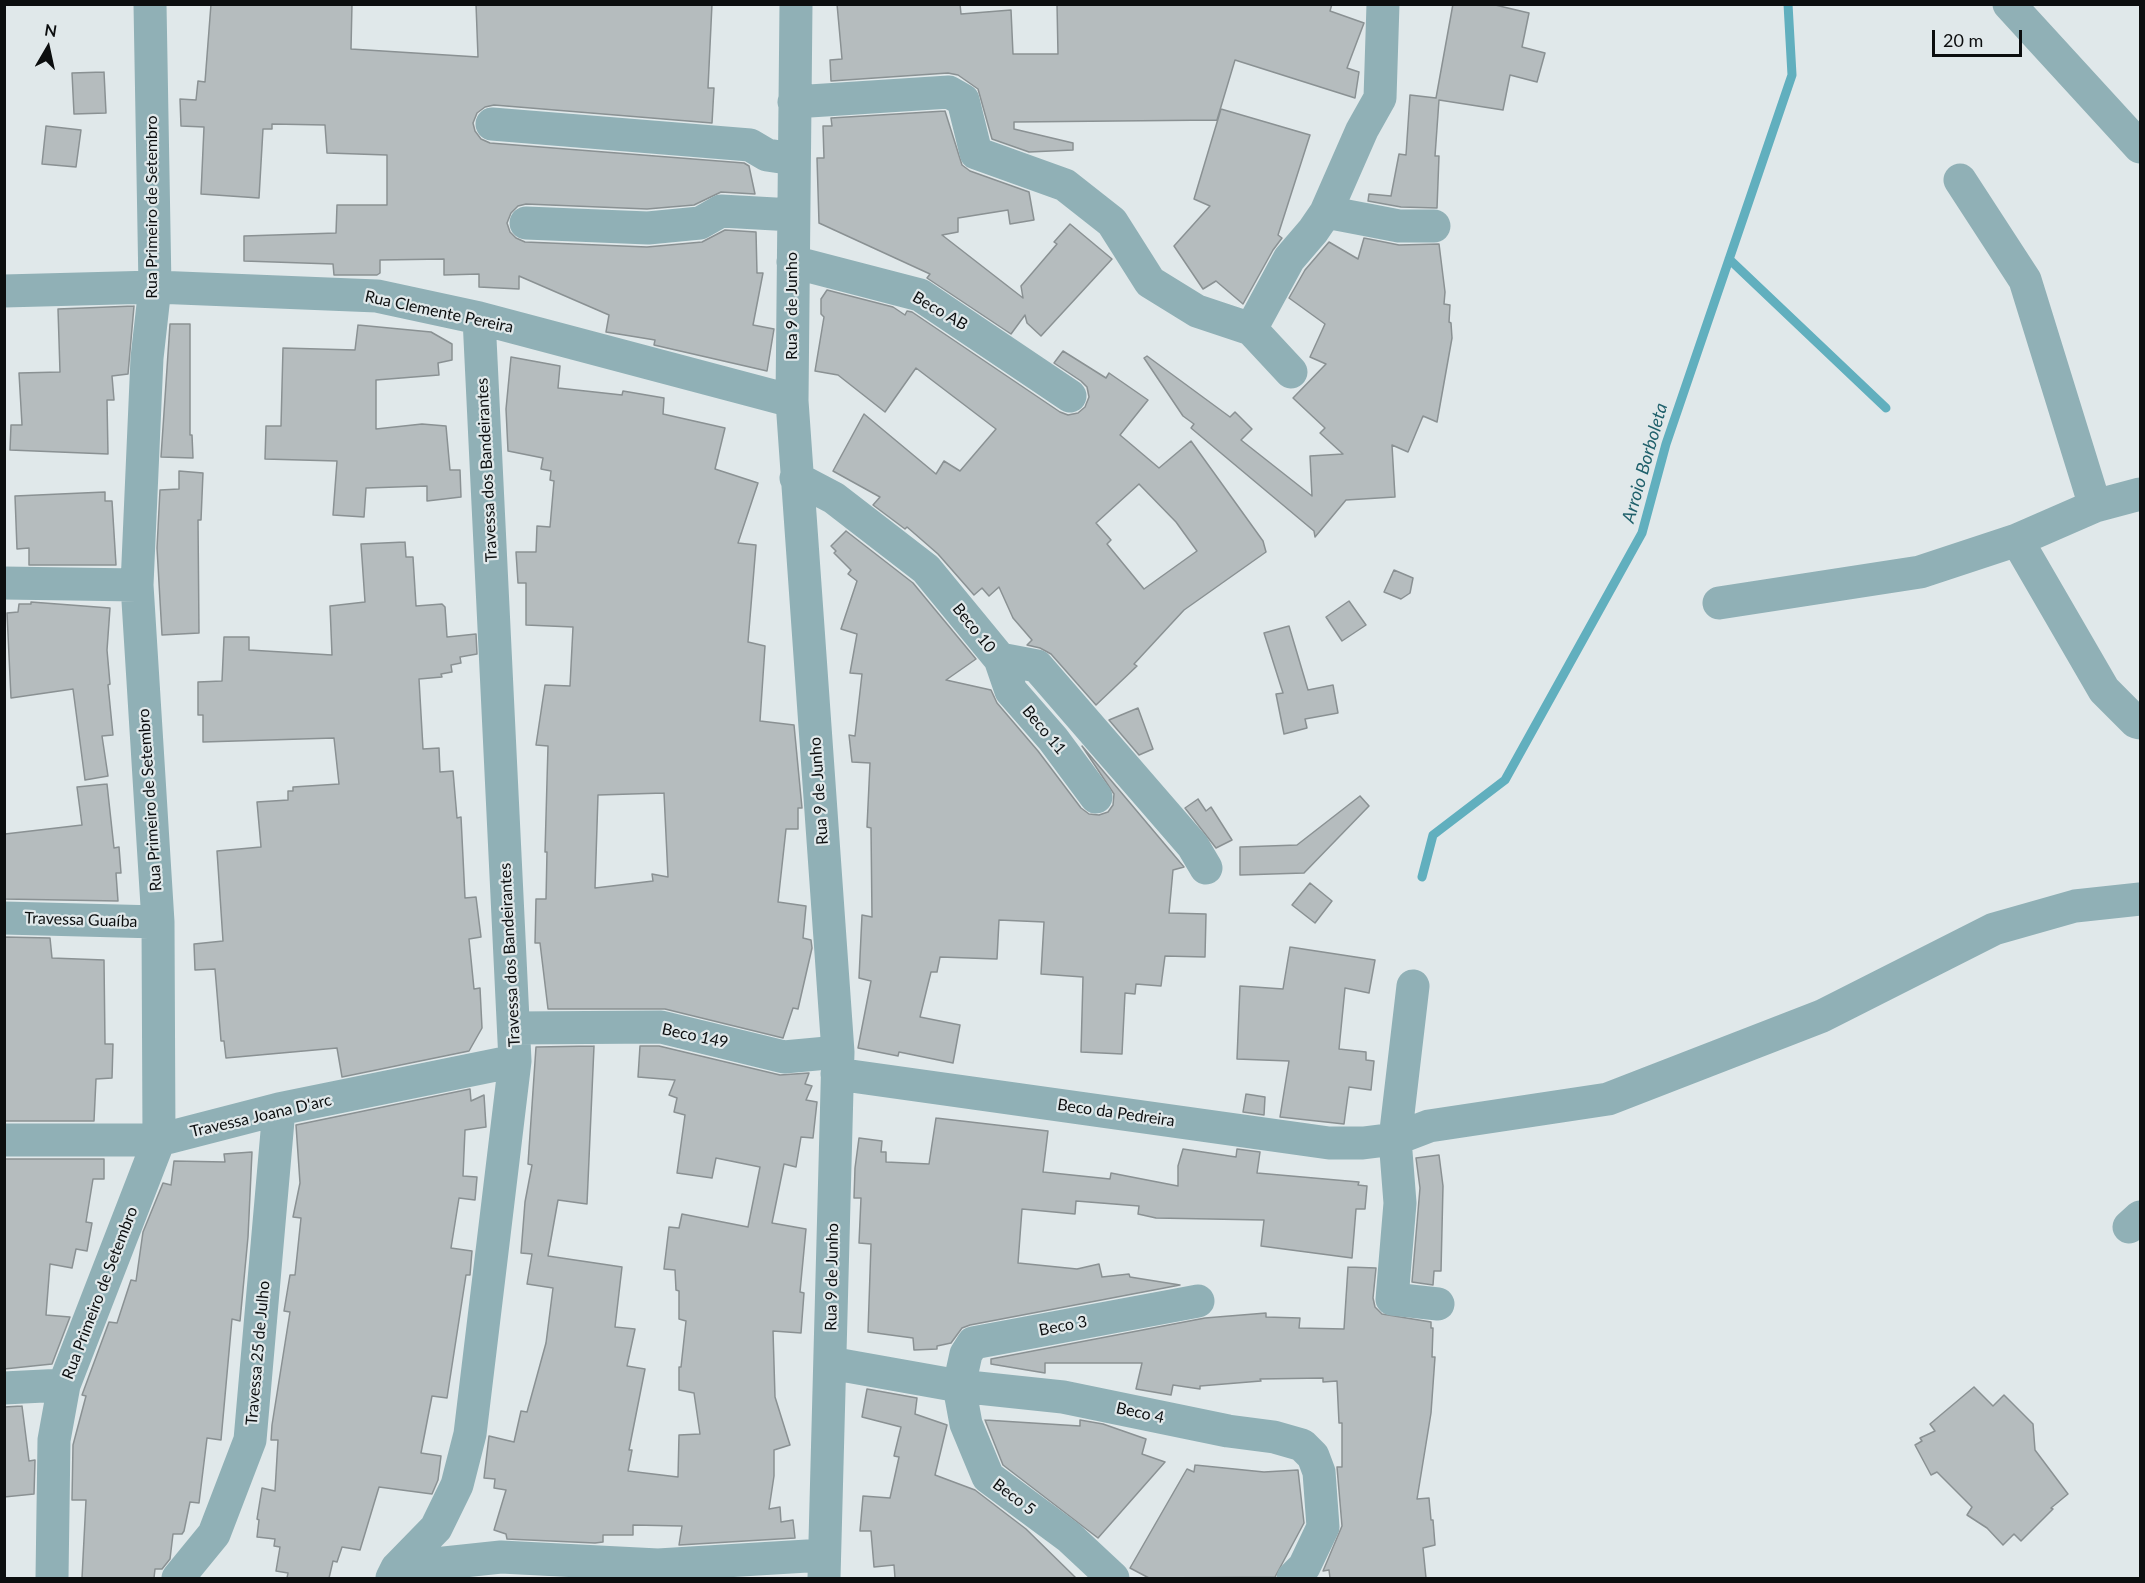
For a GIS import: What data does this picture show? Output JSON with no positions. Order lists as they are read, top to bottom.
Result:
{
  "streets": {
    "street": [
      "Rua Primeiro de Setembro",
      "Rua 9 de Junho",
      "Beco AB",
      "Rua Clemente Pereira",
      "Travessa dos Bandeirantes",
      "Beco 10",
      "Beco 11",
      "Travessa Guaíba",
      "Beco 149",
      "Beco da Pedreira",
      "Travessa Joana D'arc",
      "Beco 3",
      "Travessa 25 de Julho",
      "Beco 4",
      "Beco 5"
    ]
  },
  "crossings": [
    ["Rua Primeiro de Setembro", "Rua Clemente Pereira"],
    ["Rua Primeiro de Setembro", "Travessa Guaíba"],
    ["Rua Primeiro de Setembro", "Travessa Joana D'arc"],
    ["Rua 9 de Junho", "Beco AB"],
    ["Rua 9 de Junho", "Rua Clemente Pereira"],
    ["Rua 9 de Junho", "Beco 10"],
    ["Rua 9 de Junho", "Beco 149"],
    ["Rua 9 de Junho", "Beco da Pedreira"],
    ["Rua 9 de Junho", "Beco 4"],
    ["Rua Clemente Pereira", "Travessa dos Bandeirantes"],
    ["Travessa dos Bandeirantes", "Beco 149"],
    ["Travessa dos Bandeirantes", "Travessa Joana D'arc"],
    ["Beco 10", "Beco 11"],
    ["Beco 149", "Beco da Pedreira"],
    ["Travessa Joana D'arc", "Travessa 25 de Julho"],
    ["Beco 3", "Beco 4"],
    ["Beco 3", "Beco 5"],
    ["Beco 4", "Beco 5"]
  ],
  "water": ["Arroio Borboleta"],
  "scale_bar": "20 m",
  "north": "top"
}
